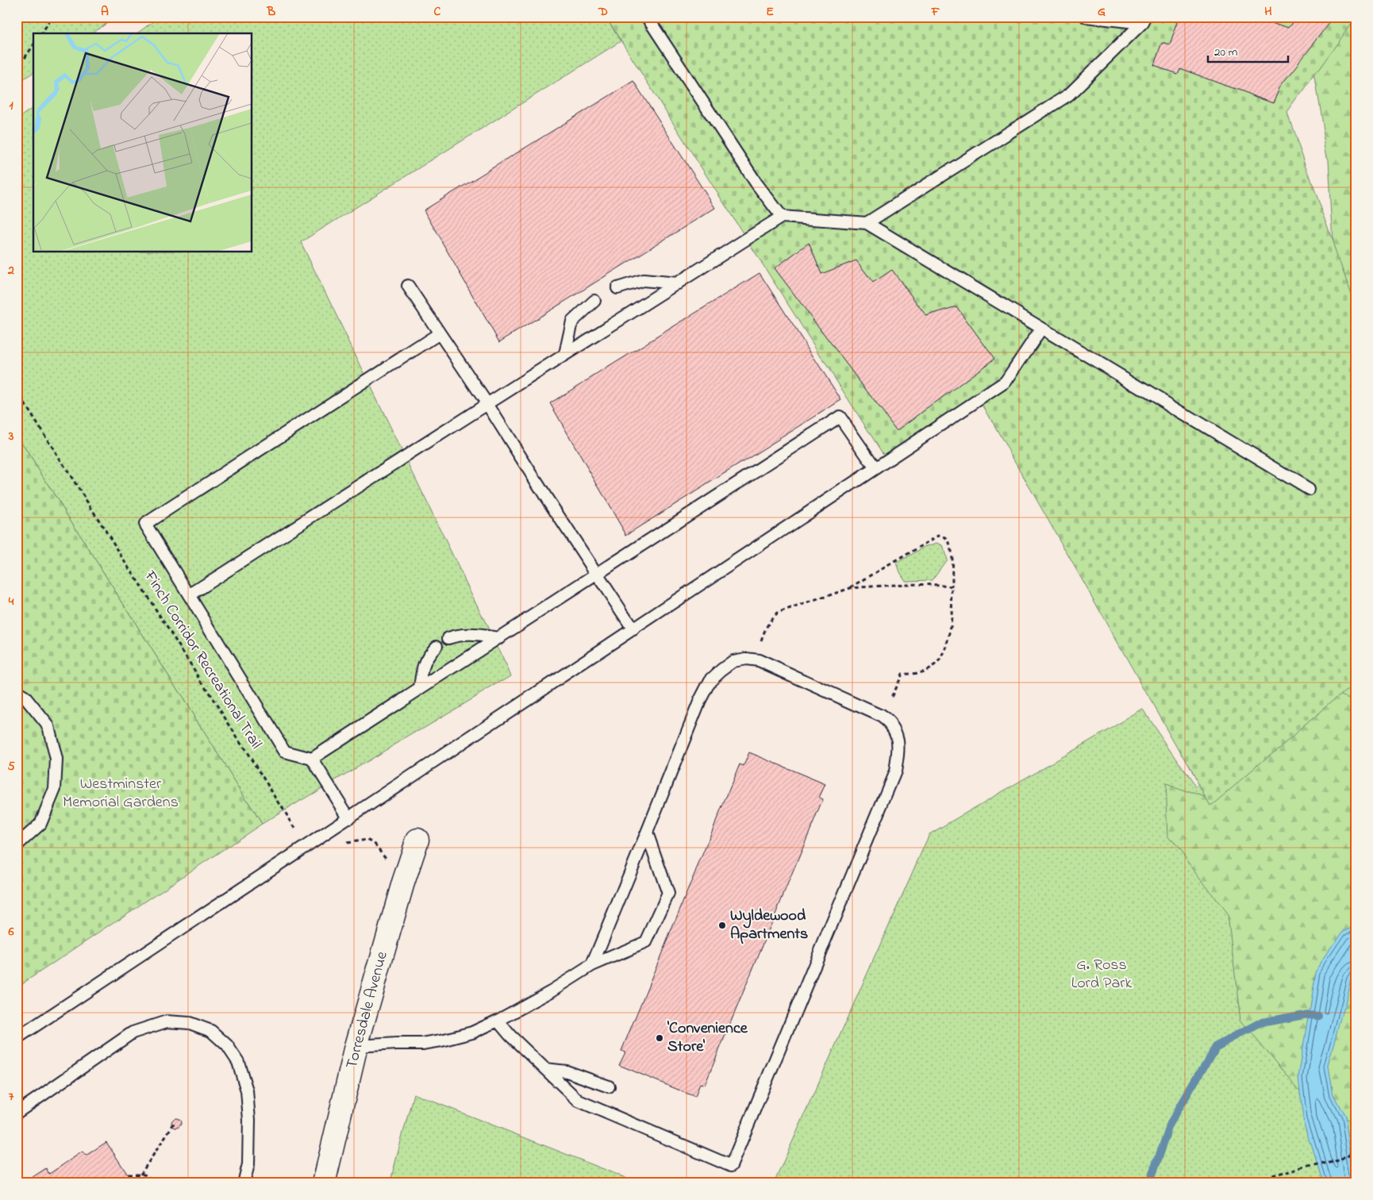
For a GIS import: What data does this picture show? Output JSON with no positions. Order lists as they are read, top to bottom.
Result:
{
  "streets": {
    "street": ["Torresdale Avenue"],
    "path": ["Finch Corridor Recreational Trail"]
  },
  "parks": ["Westminster Memorial Gardens", "G. Ross Lord Park"],
  "places": ["Wyldewood Apartments", "'Convenience Store'"],
  "scale_bar": "20 m",
  "grid": {
    "columns": [
      "A",
      "B",
      "C",
      "D",
      "E",
      "F",
      "G",
      "H"
    ],
    "rows": [
      "1",
      "2",
      "3",
      "4",
      "5",
      "6",
      "7"
    ]
  }
}
